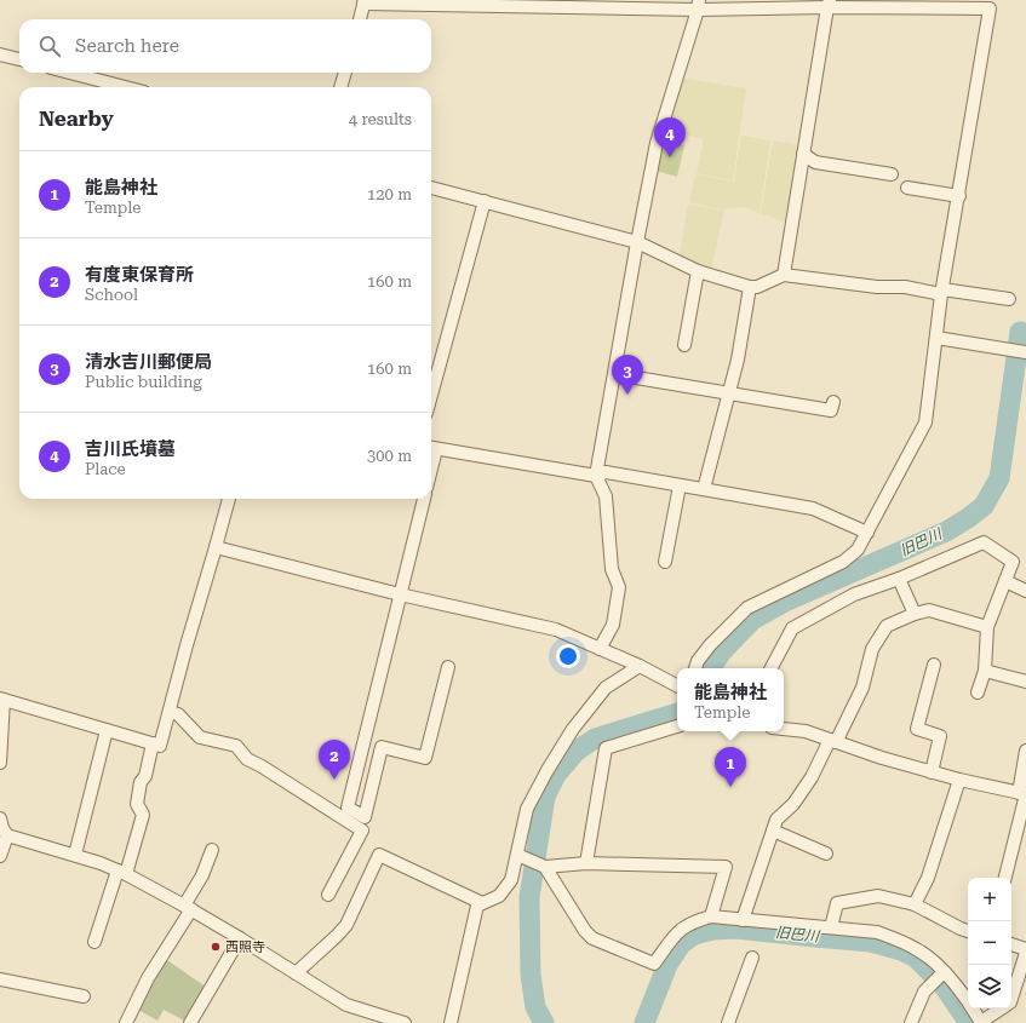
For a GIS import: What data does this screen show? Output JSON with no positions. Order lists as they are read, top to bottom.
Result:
{
  "water": ["旧巴川"],
  "places": ["西照寺"],
  "page": {
    "search": "Search here",
    "heading": ["Nearby", "4 results"],
    "pins": [
      "4",
      "3",
      "2",
      "1"
    ],
    "list": [
      {
        "mark": "1",
        "name": "能島神社",
        "note": "Temple",
        "value": "120 m"
      },
      {
        "mark": "2",
        "name": "有度東保育所",
        "note": "School",
        "value": "160 m"
      },
      {
        "mark": "3",
        "name": "清水吉川郵便局",
        "note": "Public building",
        "value": "160 m"
      },
      {
        "mark": "4",
        "name": "吉川氏墳墓",
        "note": "Place",
        "value": "300 m"
      }
    ],
    "popup": ["能島神社", "Temple"],
    "map_buttons": ["+", "−"]
  }
}
